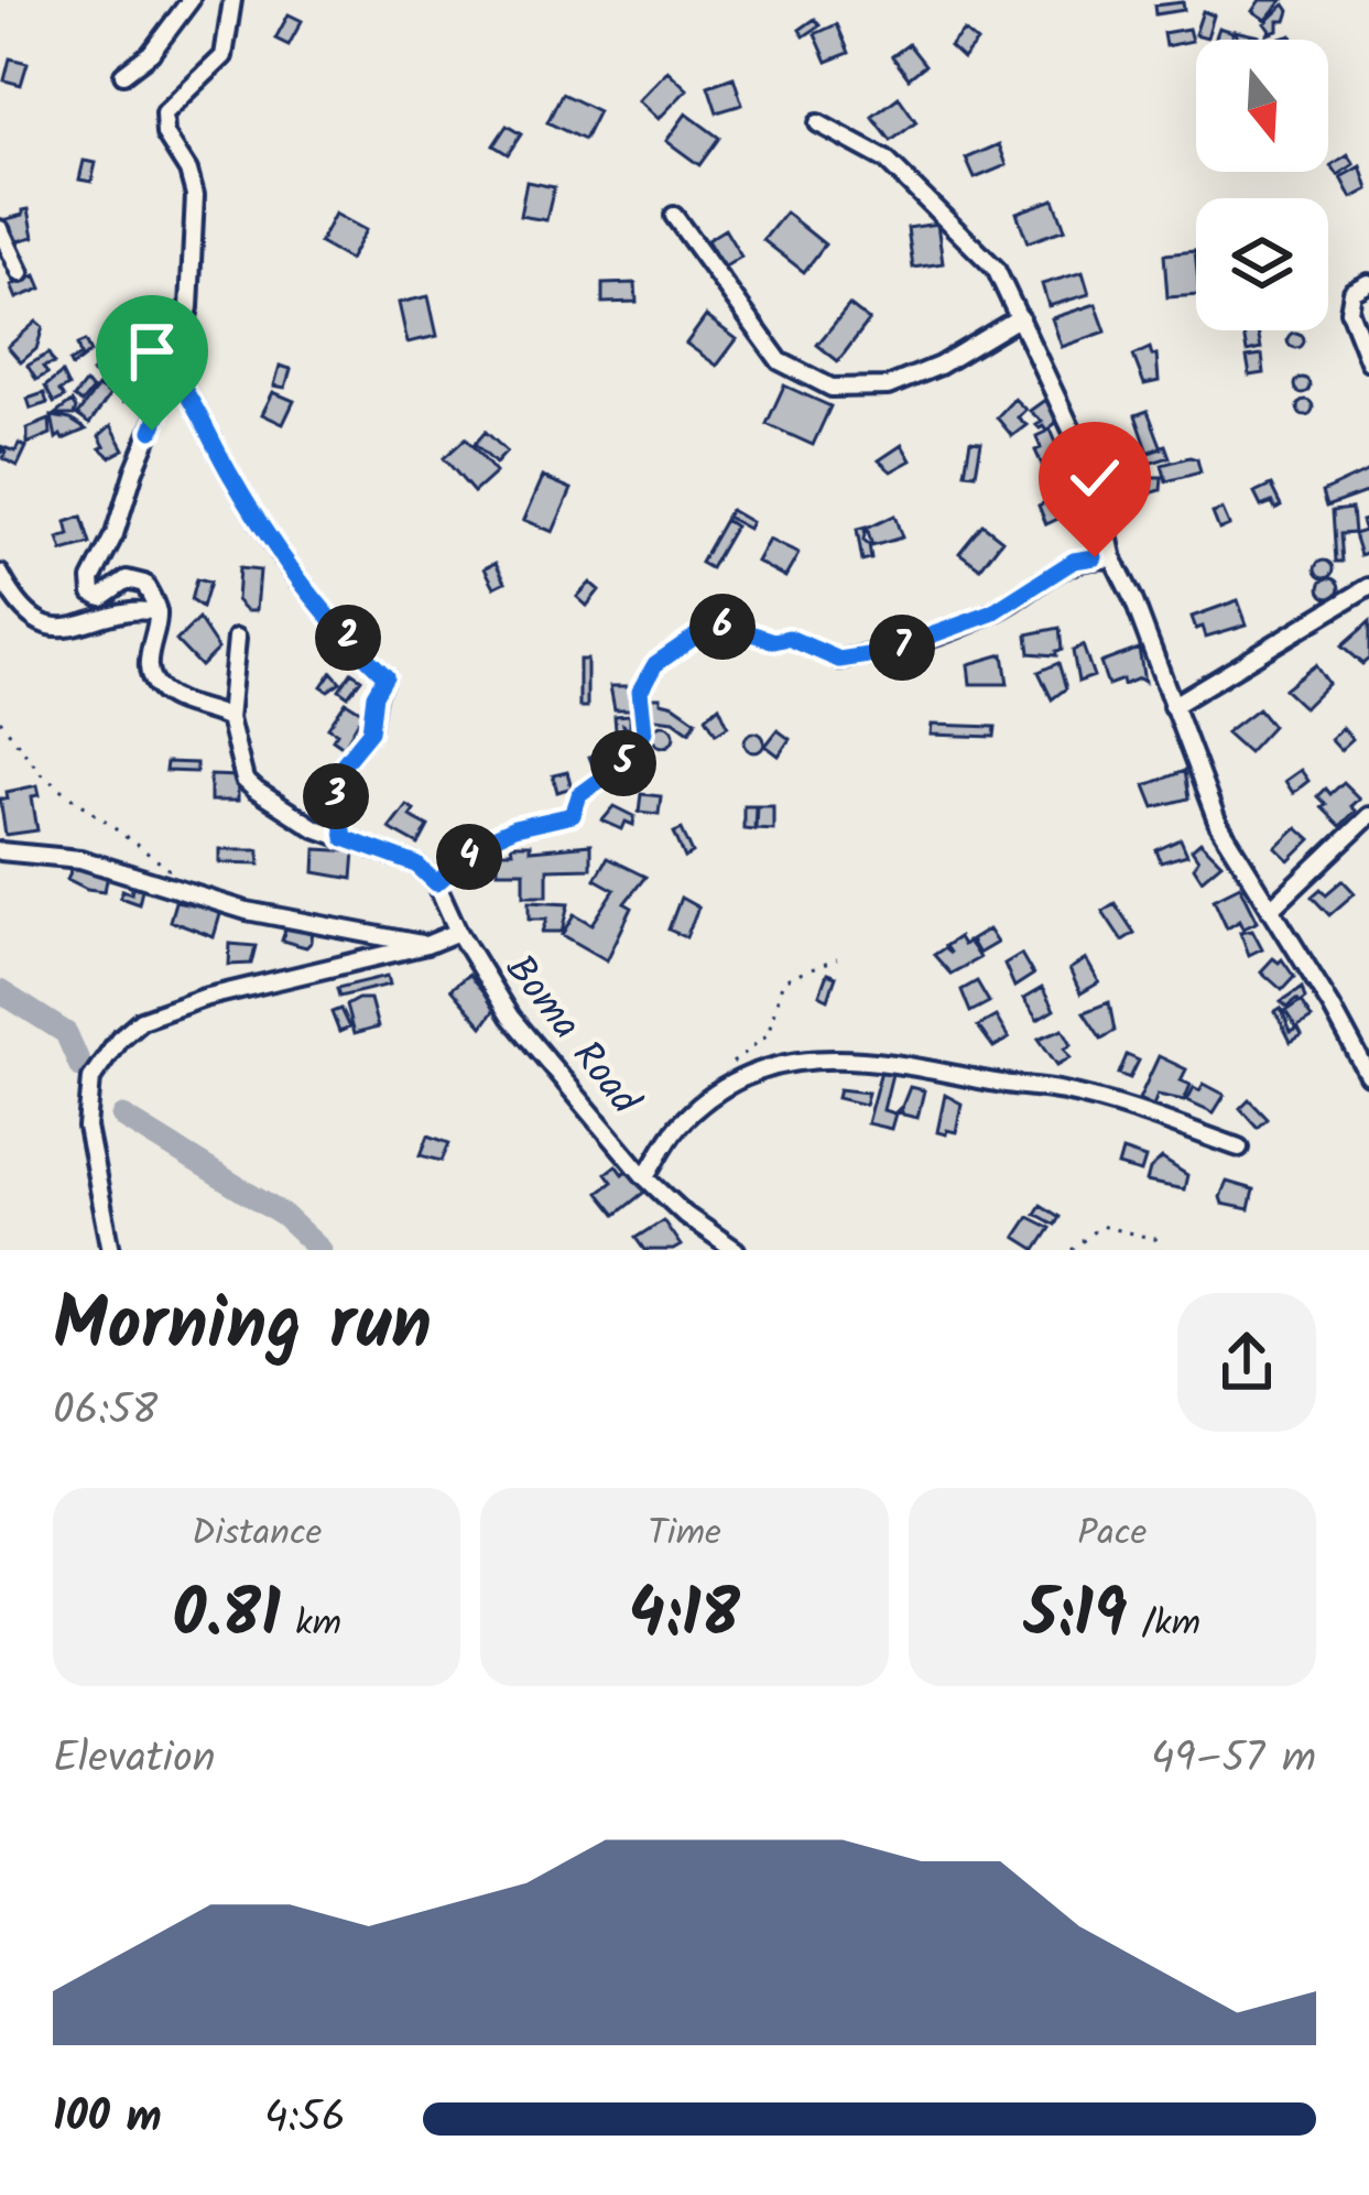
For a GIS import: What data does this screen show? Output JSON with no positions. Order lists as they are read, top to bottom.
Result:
{
  "streets": {
    "street": ["Boma Road"]
  },
  "north": "bottom",
  "page": {
    "pins": [
      "6",
      "2",
      "7",
      "5",
      "3",
      "4"
    ],
    "heading": ["Morning run", "06:58"],
    "stats": [
      ["Distance", "0.81 km"],
      ["Time", "4:18"],
      ["Pace", "5:19 /km"]
    ],
    "chart": ["Elevation", "49–57 m"],
    "list": [
      {
        "name": "100 m",
        "note": "4:56"
      }
    ]
  }
}
